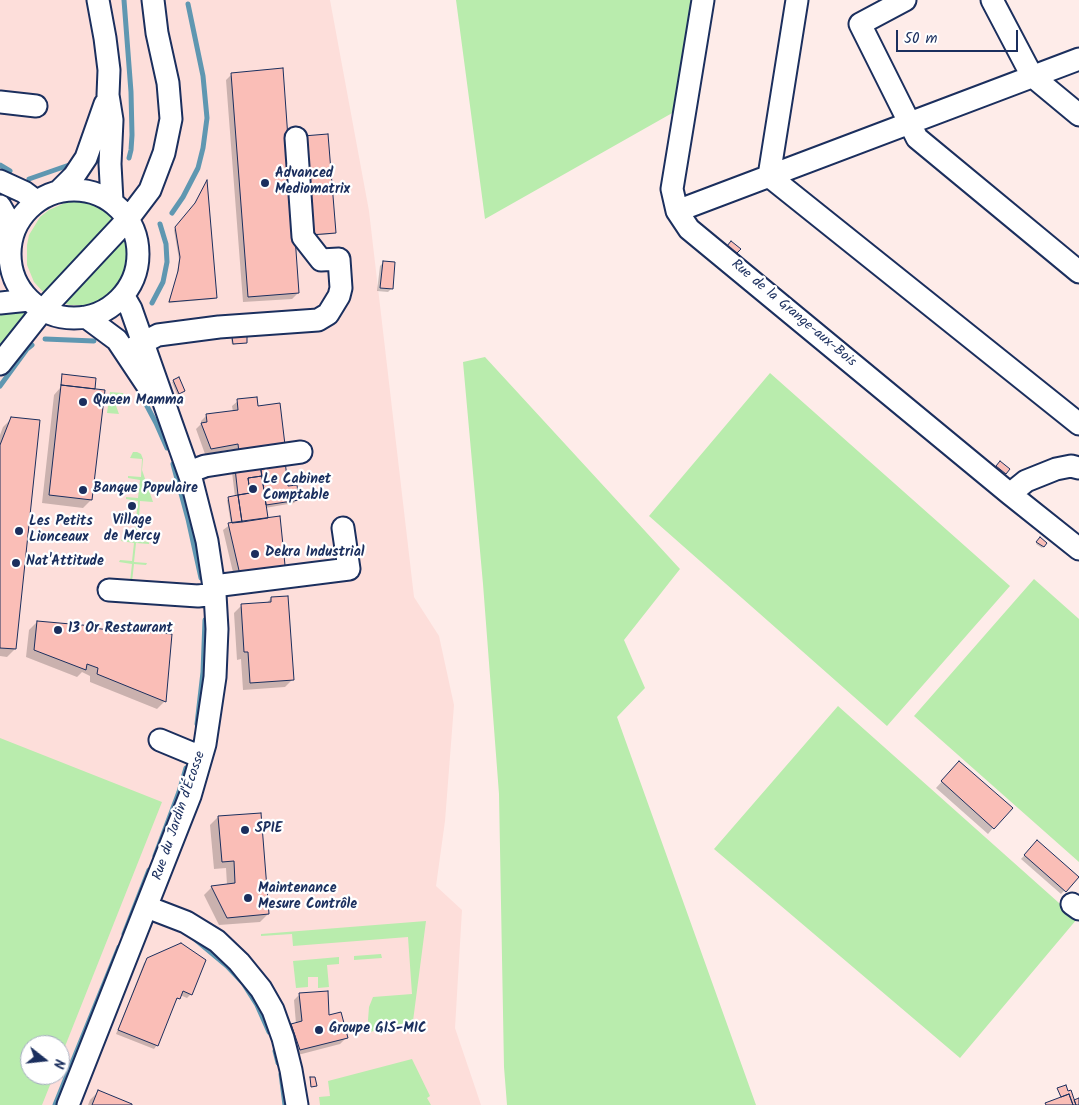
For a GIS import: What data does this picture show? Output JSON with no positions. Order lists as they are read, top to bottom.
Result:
{
  "streets": {
    "street": ["Rue de la Grange-aux-Bois", "Rue du Jardin d'Écosse"]
  },
  "places": [
    "Advanced Mediomatrix",
    "Queen Mamma",
    "Le Cabinet Comptable",
    "Banque Populaire",
    "Village de Mercy",
    "Les Petits Lionceaux",
    "Dekra Industrial",
    "Nat'Attitude",
    "13 Or Restaurant",
    "SPIE",
    "Maintenance Mesure Contrôle",
    "Groupe GIS-MIC"
  ],
  "scale_bar": "50 m",
  "north": "right"
}
